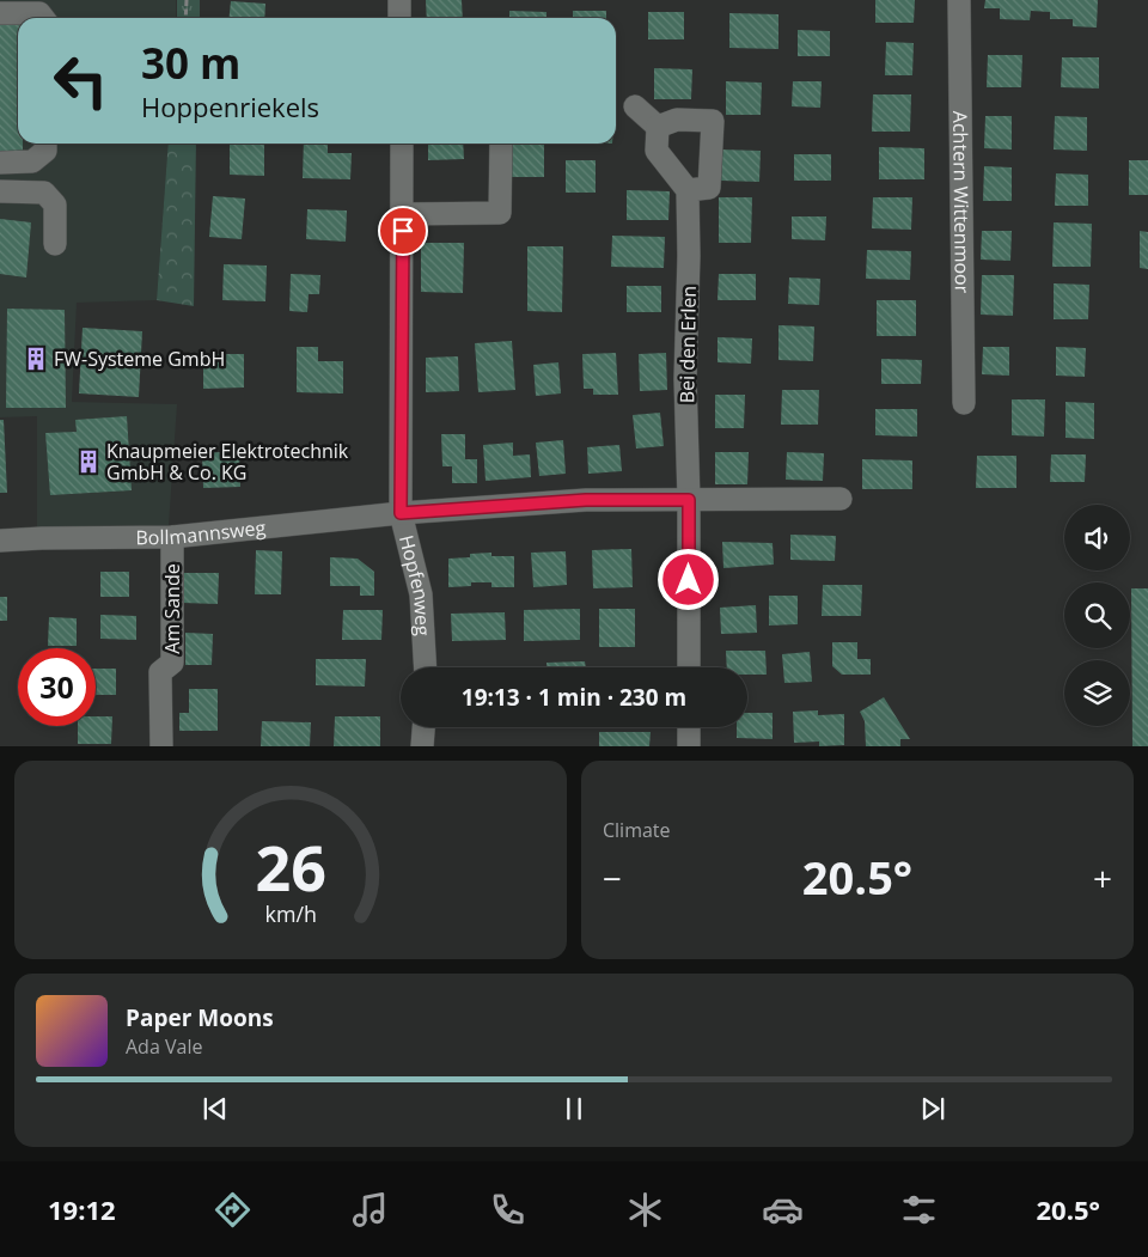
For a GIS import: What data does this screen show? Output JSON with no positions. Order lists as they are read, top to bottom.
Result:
{
  "streets": {
    "street": [
      "Achtern Wittenmoor",
      "Bei den Erlen",
      "Bollmannsweg",
      "Hopfenweg",
      "Am Sande"
    ]
  },
  "crossings": [
    ["Bei den Erlen", "Bollmannsweg"],
    ["Bollmannsweg", "Hopfenweg"],
    ["Bollmannsweg", "Am Sande"]
  ],
  "places": {
    "building": ["FW-Systeme GmbH", "Knaupmeier Elektrotechnik GmbH & Co. KG"]
  },
  "page": {
    "turn": ["30 m", "Hoppenriekels"],
    "limit": "30",
    "trip": "19:13 · 1 min · 230 m",
    "tile": "Climate",
    "heat": ["−", "20.5°", "+"],
    "song": ["Paper Moons", "Ada Vale"],
    "tabs": ["19:12", "20.5°"],
    "gauge": ["26", "km/h"]
  }
}
